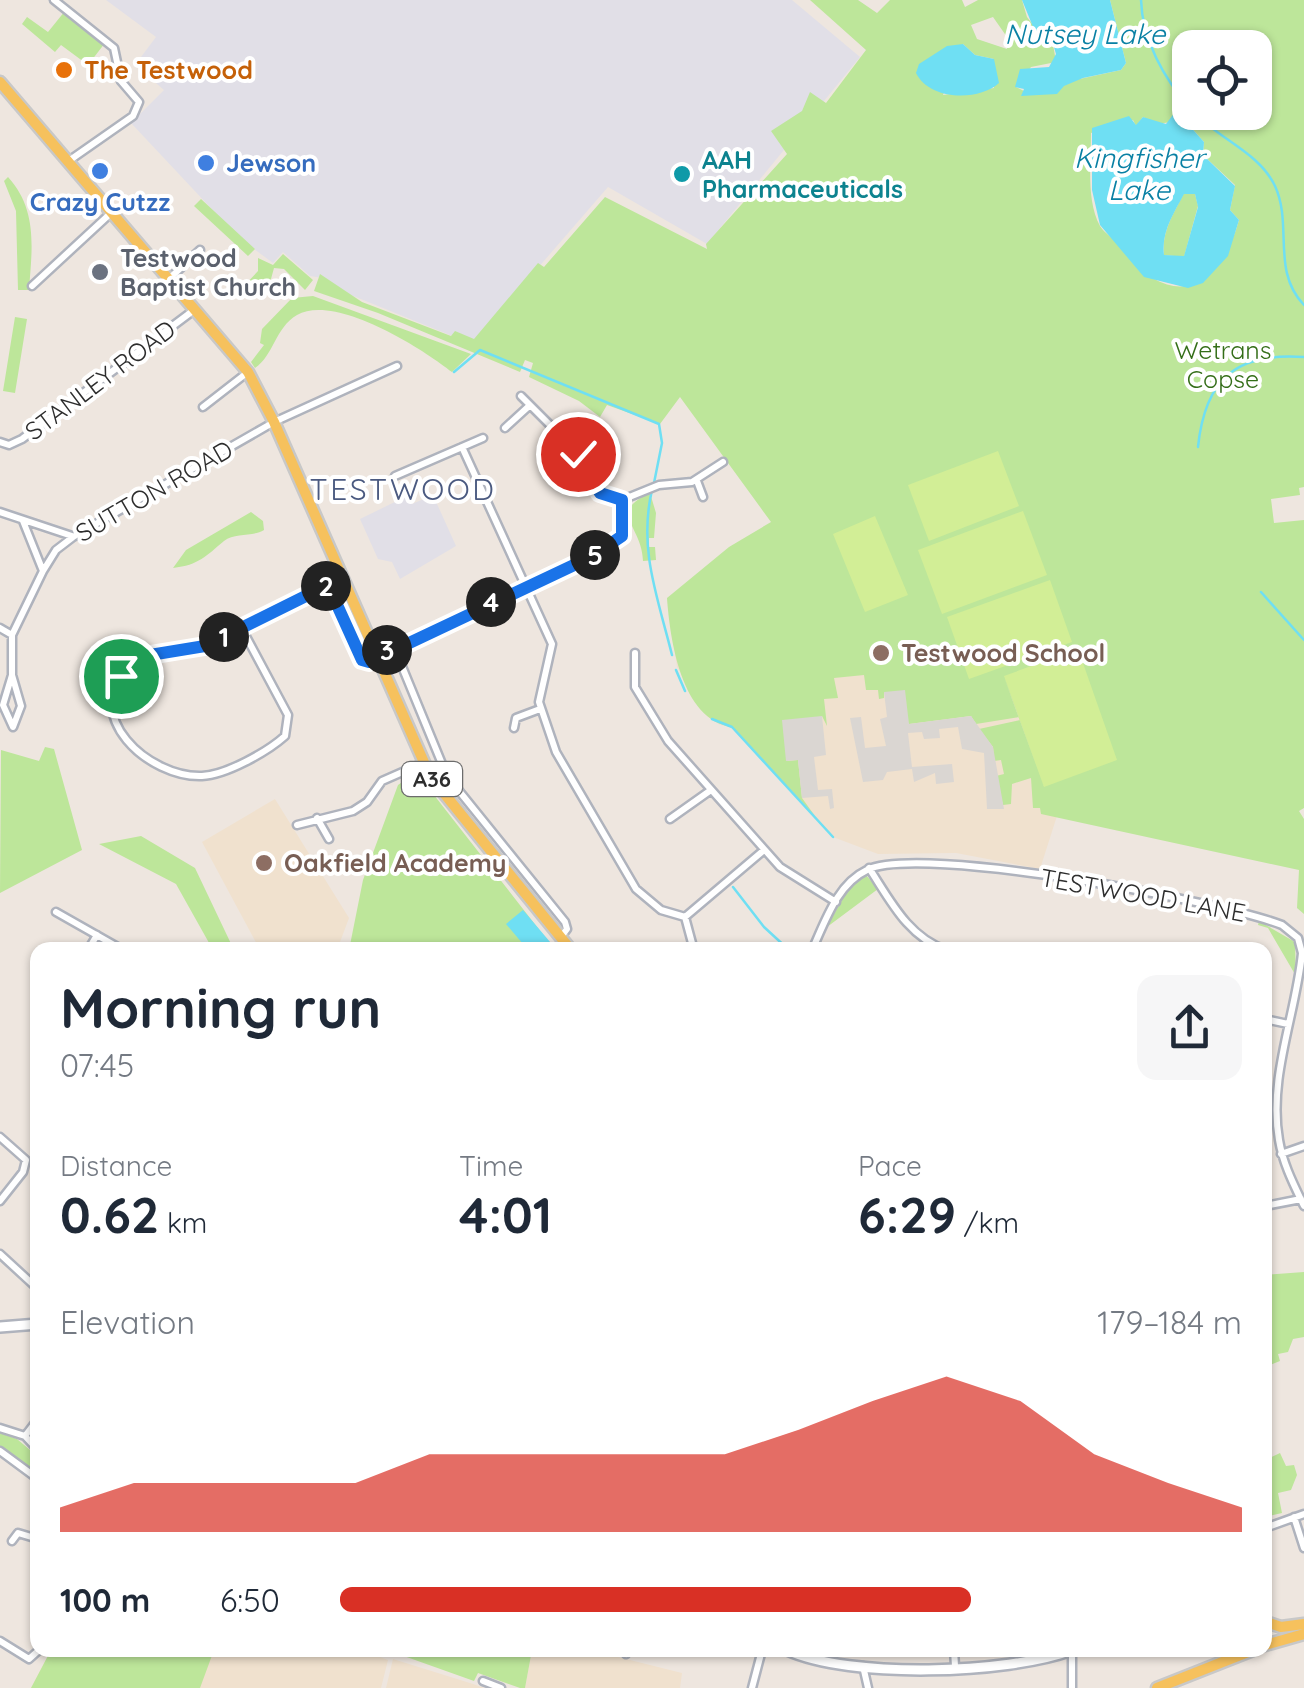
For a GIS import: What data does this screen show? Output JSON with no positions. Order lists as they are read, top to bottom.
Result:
{
  "streets": {
    "main road": ["A36"],
    "street": ["STANLEY ROAD", "SUTTON ROAD", "TESTWOOD LANE"]
  },
  "crossings": [
    ["STANLEY ROAD", "A36"],
    ["SUTTON ROAD", "A36"]
  ],
  "districts": ["TESTWOOD"],
  "water": ["Nutsey Lake", "Kingfisher Lake"],
  "parks": ["Wetrans Copse"],
  "places": [
    "The Testwood",
    "Jewson",
    "Crazy Cutzz",
    "AAH Pharmaceuticals",
    "Testwood Baptist Church",
    "Testwood School",
    "Oakfield Academy"
  ],
  "page": {
    "pins": [
      "5",
      "2",
      "4",
      "1",
      "3"
    ],
    "heading": ["Morning run", "07:45"],
    "stats": [
      ["Distance", "0.62 km"],
      ["Time", "4:01"],
      ["Pace", "6:29 /km"]
    ],
    "chart": ["Elevation", "179–184 m"],
    "list": [
      {
        "name": "100 m",
        "note": "6:50"
      }
    ]
  }
}
